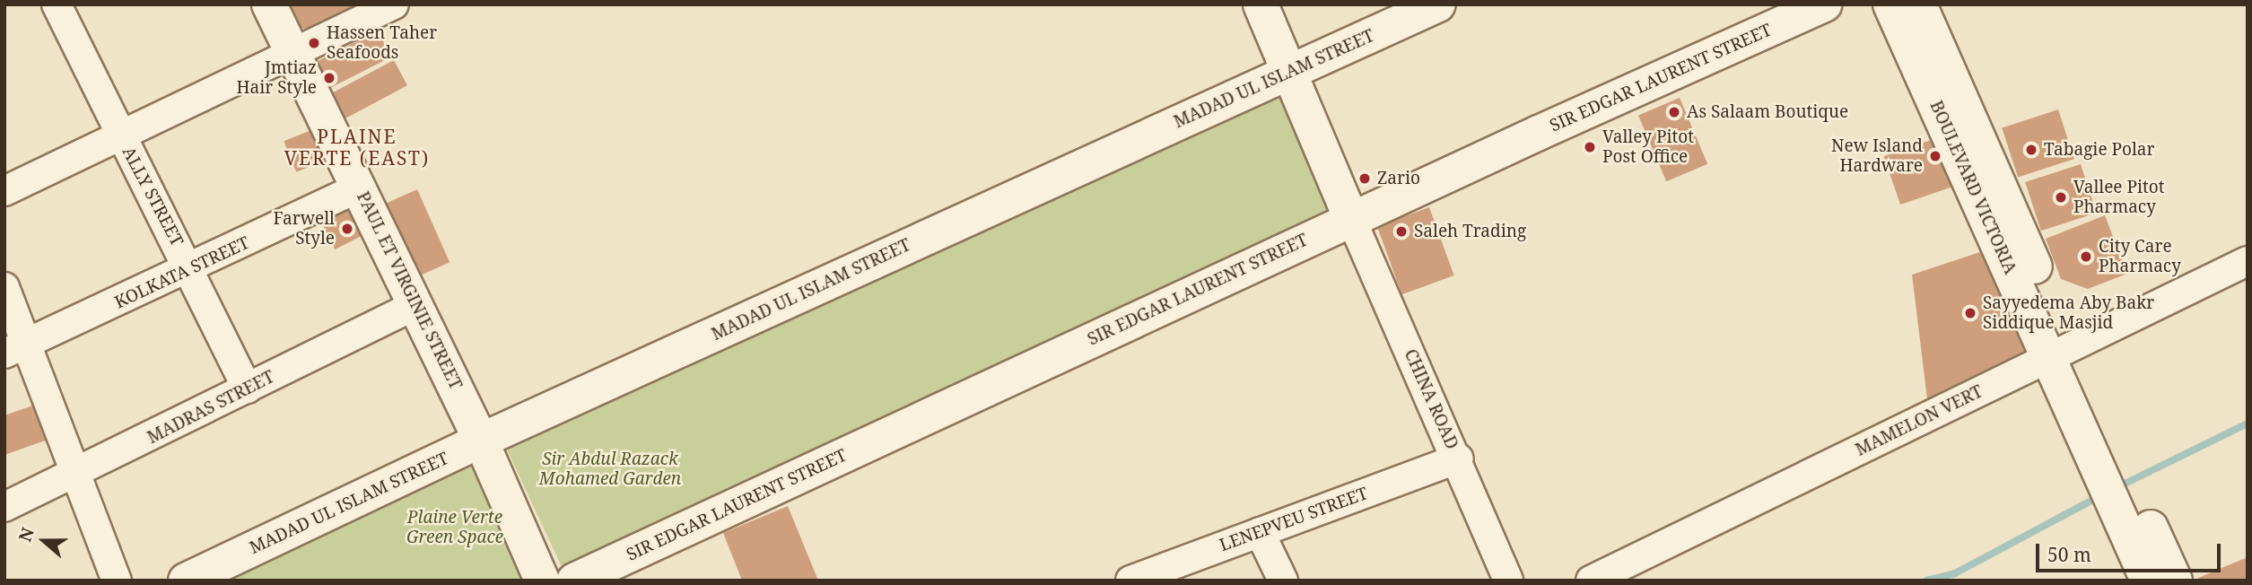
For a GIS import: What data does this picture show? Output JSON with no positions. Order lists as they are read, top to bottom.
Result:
{
  "streets": {
    "main road": [
      "SIR EDGAR LAURENT STREET",
      "MADAD UL ISLAM STREET",
      "BOULEVARD VICTORIA",
      "PAUL ET VIRGINIE STREET"
    ],
    "street": [
      "ALLY STREET",
      "KOLKATA STREET",
      "CHINA ROAD",
      "MADRAS STREET",
      "MAMELON VERT",
      "LENEPVEU STREET"
    ]
  },
  "crossings": [
    ["SIR EDGAR LAURENT STREET", "CHINA ROAD"],
    ["MADAD UL ISLAM STREET", "PAUL ET VIRGINIE STREET"],
    ["BOULEVARD VICTORIA", "MAMELON VERT"],
    ["ALLY STREET", "KOLKATA STREET"],
    ["ALLY STREET", "MADRAS STREET"],
    ["KOLKATA STREET", "PAUL ET VIRGINIE STREET"],
    ["PAUL ET VIRGINIE STREET", "MADRAS STREET"],
    ["CHINA ROAD", "LENEPVEU STREET"]
  ],
  "districts": ["PLAINE VERTE (EAST)"],
  "parks": ["Sir Abdul Razack Mohamed Garden", "Plaine Verte Green Space"],
  "places": [
    "Hassen Taher Seafoods",
    "Jmtiaz Hair Style",
    "As Salaam Boutique",
    "Valley Pitot Post Office",
    "Tabagie Polar",
    "New Island Hardware",
    "Zario",
    "Vallee Pitot Pharmacy",
    "Farwell Style",
    "Saleh Trading",
    "City Care Pharmacy",
    "Sayyedema Aby Bakr Siddique Masjid"
  ],
  "scale_bar": "50 m",
  "north": "left"
}
